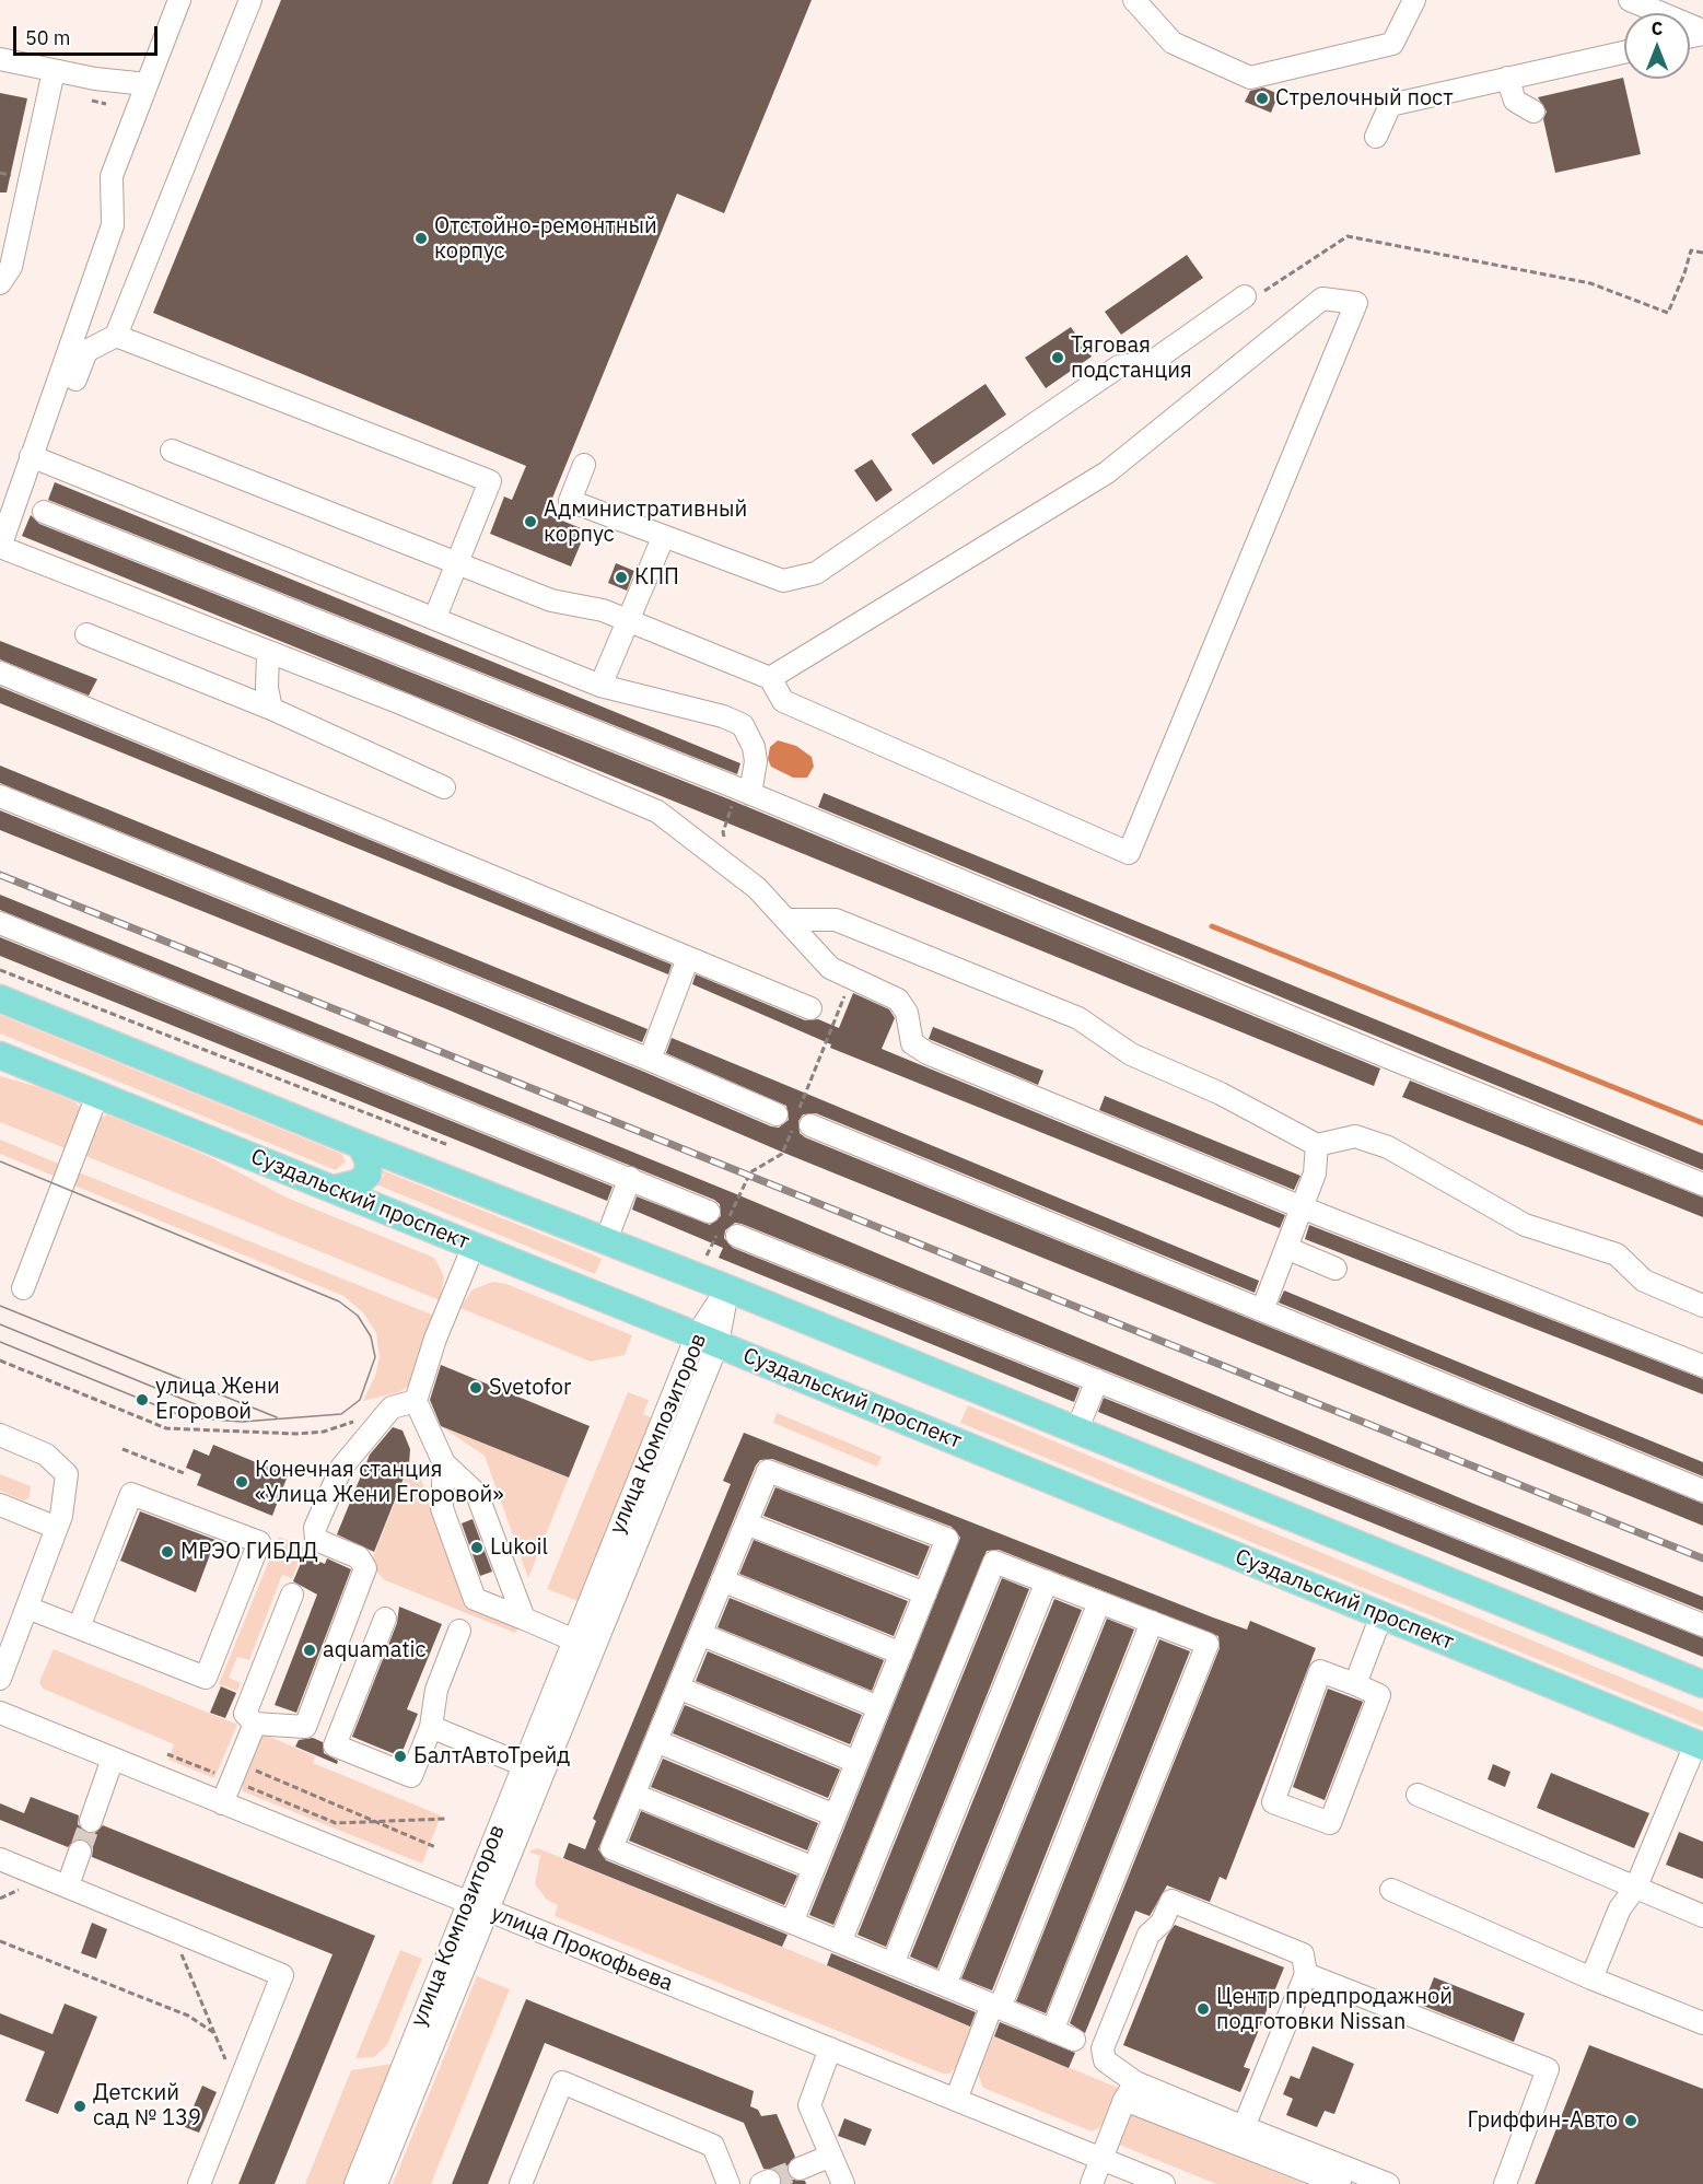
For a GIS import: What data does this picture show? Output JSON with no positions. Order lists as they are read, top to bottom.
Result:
{
  "streets": {
    "main road": ["Суздальский проспект"],
    "street": ["улица Композиторов", "улица Прокофьева"]
  },
  "crossings": [
    ["Суздальский проспект", "улица Композиторов"],
    ["улица Композиторов", "улица Прокофьева"]
  ],
  "places": [
    "Стрелочный пост",
    "Отстойно-ремонтный корпус",
    "Тяговая подстанция",
    "Административный корпус",
    "КПП",
    "Svetofor",
    "улица Жени Егоровой",
    "Конечная станция «Улица Жени Егоровой»",
    "Lukoil",
    "МРЭО ГИБДД",
    "aquamatic",
    "БалтАвтоТрейд",
    "Центр предпродажной подготовки Nissan",
    "Детский сад № 139",
    "Гриффин-Авто"
  ],
  "scale_bar": "50 m",
  "north": "top"
}
